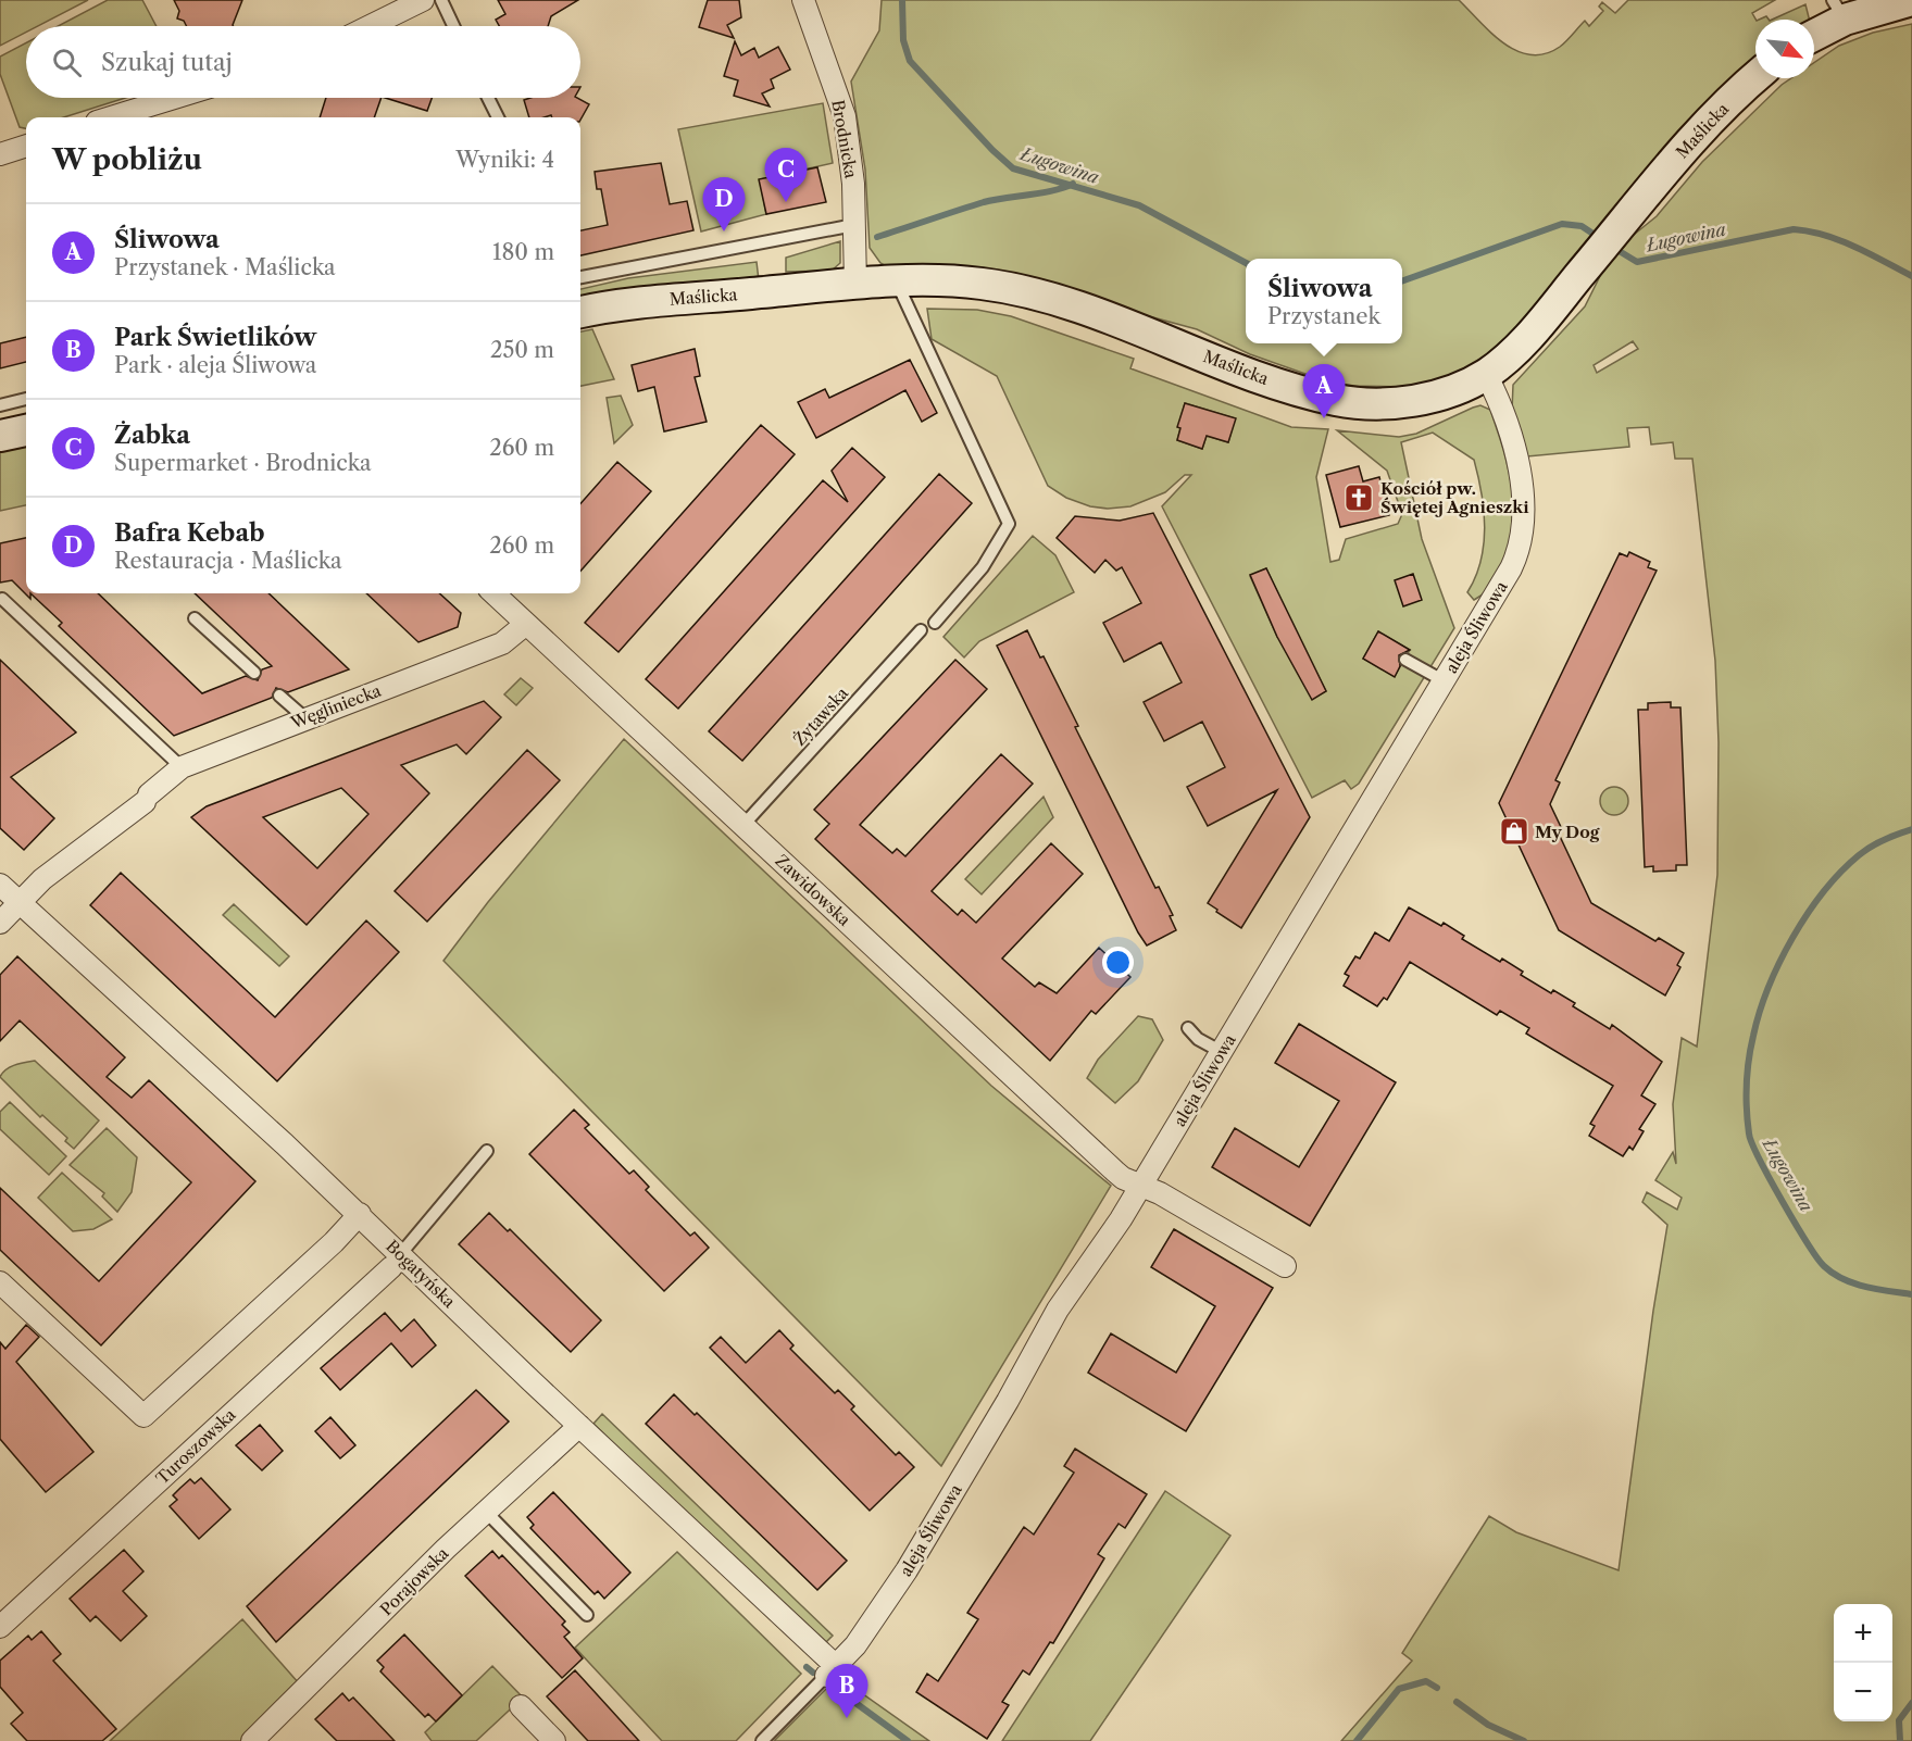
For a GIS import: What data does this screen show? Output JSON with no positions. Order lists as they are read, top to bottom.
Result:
{
  "streets": {
    "street": [
      "Maślicka",
      "Brodnicka",
      "aleja Śliwowa",
      "Węgliniecka",
      "Zawidowska",
      "Bogatyńska",
      "Turoszowska",
      "Porajowska"
    ],
    "lane": ["Żytawska"]
  },
  "crossings": [
    ["Maślicka", "Brodnicka"],
    ["Maślicka", "aleja Śliwowa"],
    ["aleja Śliwowa", "Zawidowska"],
    ["aleja Śliwowa", "Bogatyńska"],
    ["Węgliniecka", "Zawidowska"],
    ["Węgliniecka", "Bogatyńska"],
    ["Żytawska", "Zawidowska"],
    ["Bogatyńska", "Turoszowska"],
    ["Bogatyńska", "Porajowska"]
  ],
  "water": ["Ługowina"],
  "places": {
    "church": ["Kościół pw. Świętej Agnieszki"],
    "shop": ["My Dog"]
  },
  "north": "bottom right",
  "page": {
    "search": "Szukaj tutaj",
    "heading": ["W pobliżu", "Wyniki: 4"],
    "pins": [
      "C",
      "D",
      "A",
      "B"
    ],
    "list": [
      {
        "mark": "A",
        "name": "Śliwowa",
        "note": "Przystanek · Maślicka",
        "value": "180 m"
      },
      {
        "mark": "B",
        "name": "Park Świetlików",
        "note": "Park · aleja Śliwowa",
        "value": "250 m"
      },
      {
        "mark": "C",
        "name": "Żabka",
        "note": "Supermarket · Brodnicka",
        "value": "260 m"
      },
      {
        "mark": "D",
        "name": "Bafra Kebab",
        "note": "Restauracja · Maślicka",
        "value": "260 m"
      }
    ],
    "popup": ["Śliwowa", "Przystanek"],
    "map_buttons": ["+", "−"]
  }
}
